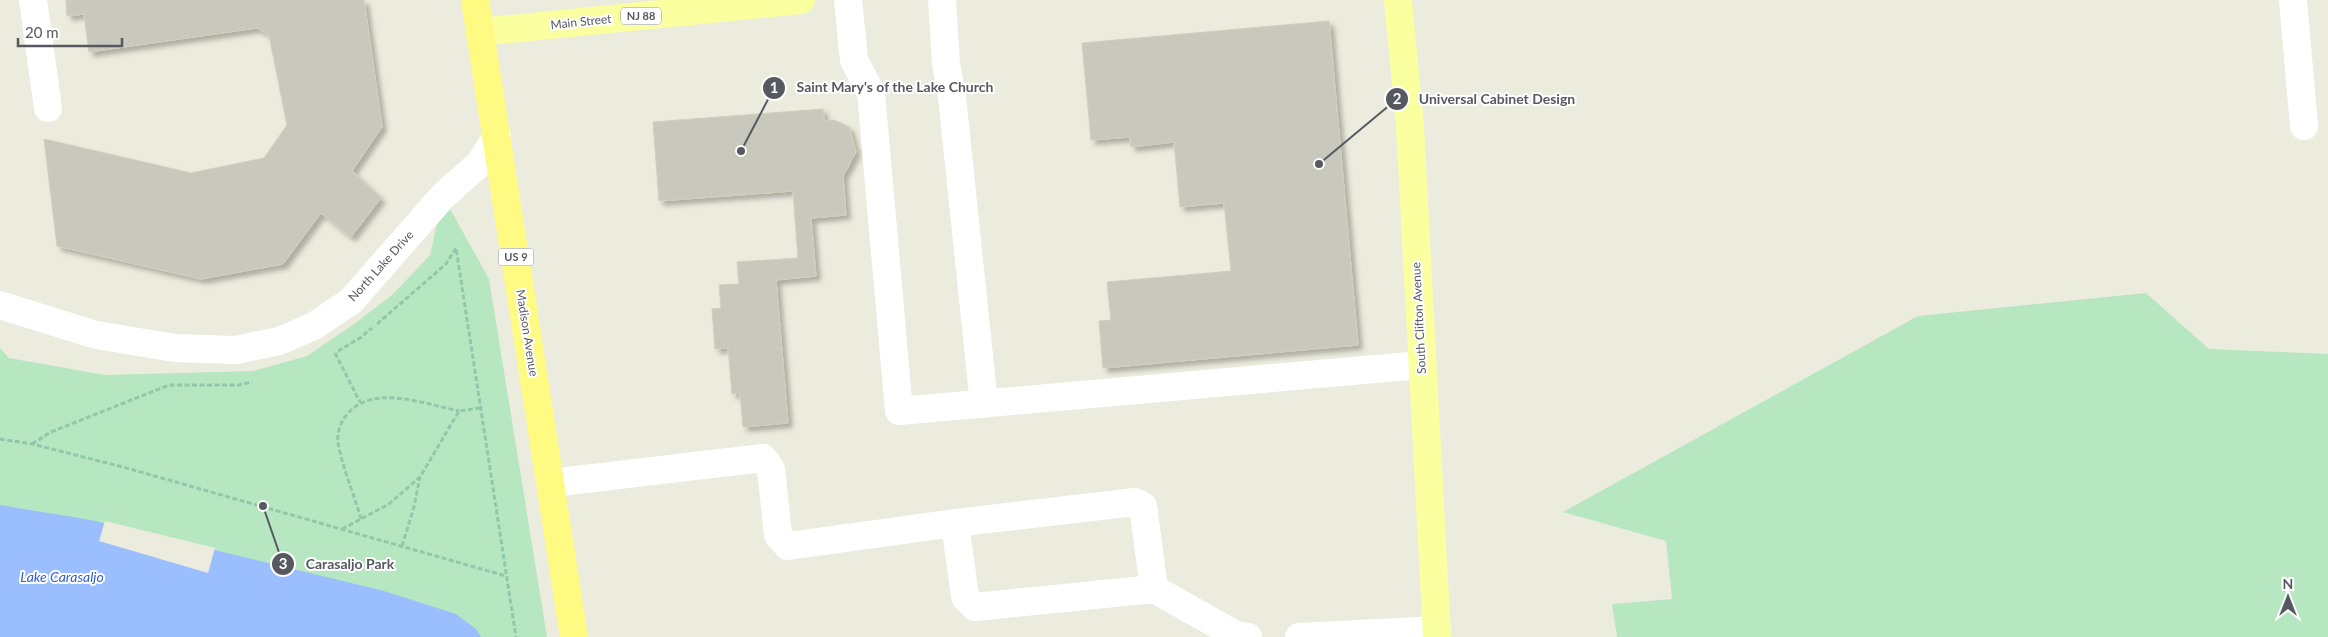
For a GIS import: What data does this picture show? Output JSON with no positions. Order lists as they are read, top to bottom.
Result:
{
  "streets": {
    "highway": ["US 9", "Madison Avenue"],
    "main road": ["NJ 88", "Main Street", "South Clifton Avenue"],
    "street": ["North Lake Drive"]
  },
  "crossings": [
    ["Main Street", "Madison Avenue"],
    ["North Lake Drive", "Madison Avenue"]
  ],
  "water": ["Lake Carasaljo"],
  "places": ["Saint Mary's of the Lake Church", "Universal Cabinet Design", "Carasaljo Park"],
  "scale_bar": "20 m",
  "north": "top"
}
